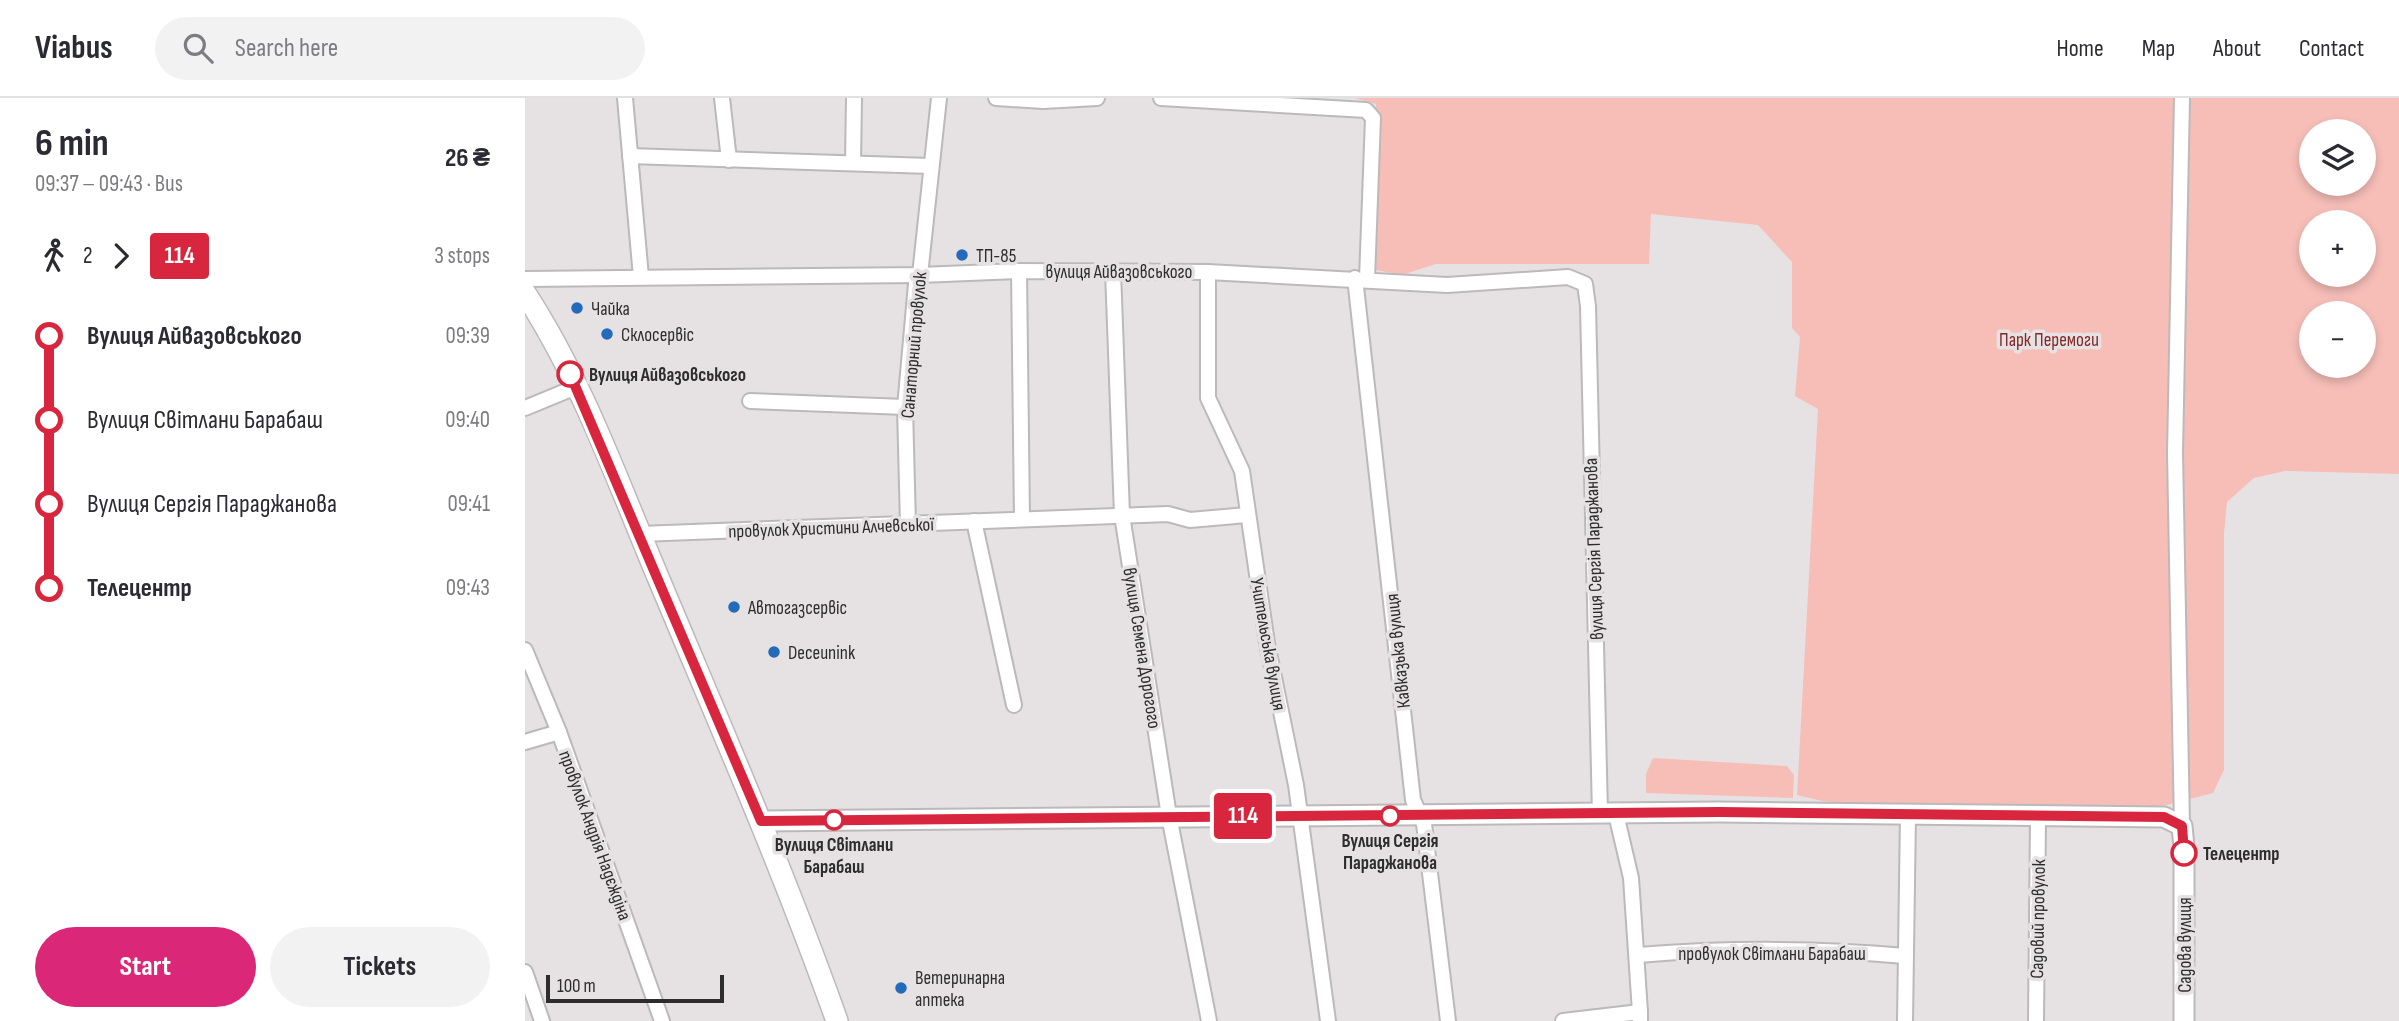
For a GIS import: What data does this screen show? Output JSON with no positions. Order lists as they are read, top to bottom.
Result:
{
  "streets": {
    "street": [
      "вулиця Айвазовського",
      "Санаторний провулок",
      "провулок Христини Алчевської",
      "вулиця Сергія Параджанова",
      "Учительська вулиця",
      "вулиця Семена Дорогого",
      "Кавказька вулиця",
      "провулок Андрія Надєждіна",
      "Садовий провулок",
      "Садова вулиця",
      "провулок Світлани Барабаш"
    ]
  },
  "crossings": [
    ["вулиця Айвазовського", "Санаторний провулок"],
    ["вулиця Айвазовського", "вулиця Сергія Параджанова"],
    ["вулиця Айвазовського", "Учительська вулиця"],
    ["вулиця Айвазовського", "вулиця Семена Дорогого"],
    ["вулиця Айвазовського", "Кавказька вулиця"],
    ["Санаторний провулок", "провулок Христини Алчевської"],
    ["провулок Христини Алчевської", "Учительська вулиця"],
    ["провулок Христини Алчевської", "вулиця Семена Дорогого"],
    ["вулиця Сергія Параджанова", "провулок Світлани Барабаш"]
  ],
  "parks": ["Парк Перемоги"],
  "places": [
    "ТП-85",
    "Чайка",
    "Склосервіс",
    "Вулиця Айвазовського",
    "Автогазсервіс",
    "Deceunink",
    "Вулиця Сергія Параджанова",
    "Вулиця Світлани Барабаш",
    "Телецентр",
    "Ветеринарна аптека"
  ],
  "lines": ["bus line 114"],
  "scale_bar": "100 m",
  "page": {
    "header": "Viabus",
    "search": "Search here",
    "nav": [
      "Home",
      "Map",
      "About",
      "Contact"
    ],
    "heading": ["6 min", "09:37 – 09:43 · Bus", "26 ₴"],
    "on_map": "114",
    "map_buttons": ["+", "−"],
    "legs": ["2", "114", "3 stops"],
    "list": [
      {
        "name": "Вулиця Айвазовського",
        "value": "09:39"
      },
      {
        "name": "Вулиця Світлани Барабаш",
        "value": "09:40"
      },
      {
        "name": "Вулиця Сергія Параджанова",
        "value": "09:41"
      },
      {
        "name": "Телецентр",
        "value": "09:43"
      }
    ],
    "buttons": ["Start", "Tickets"],
    "scale": "100 m"
  }
}
